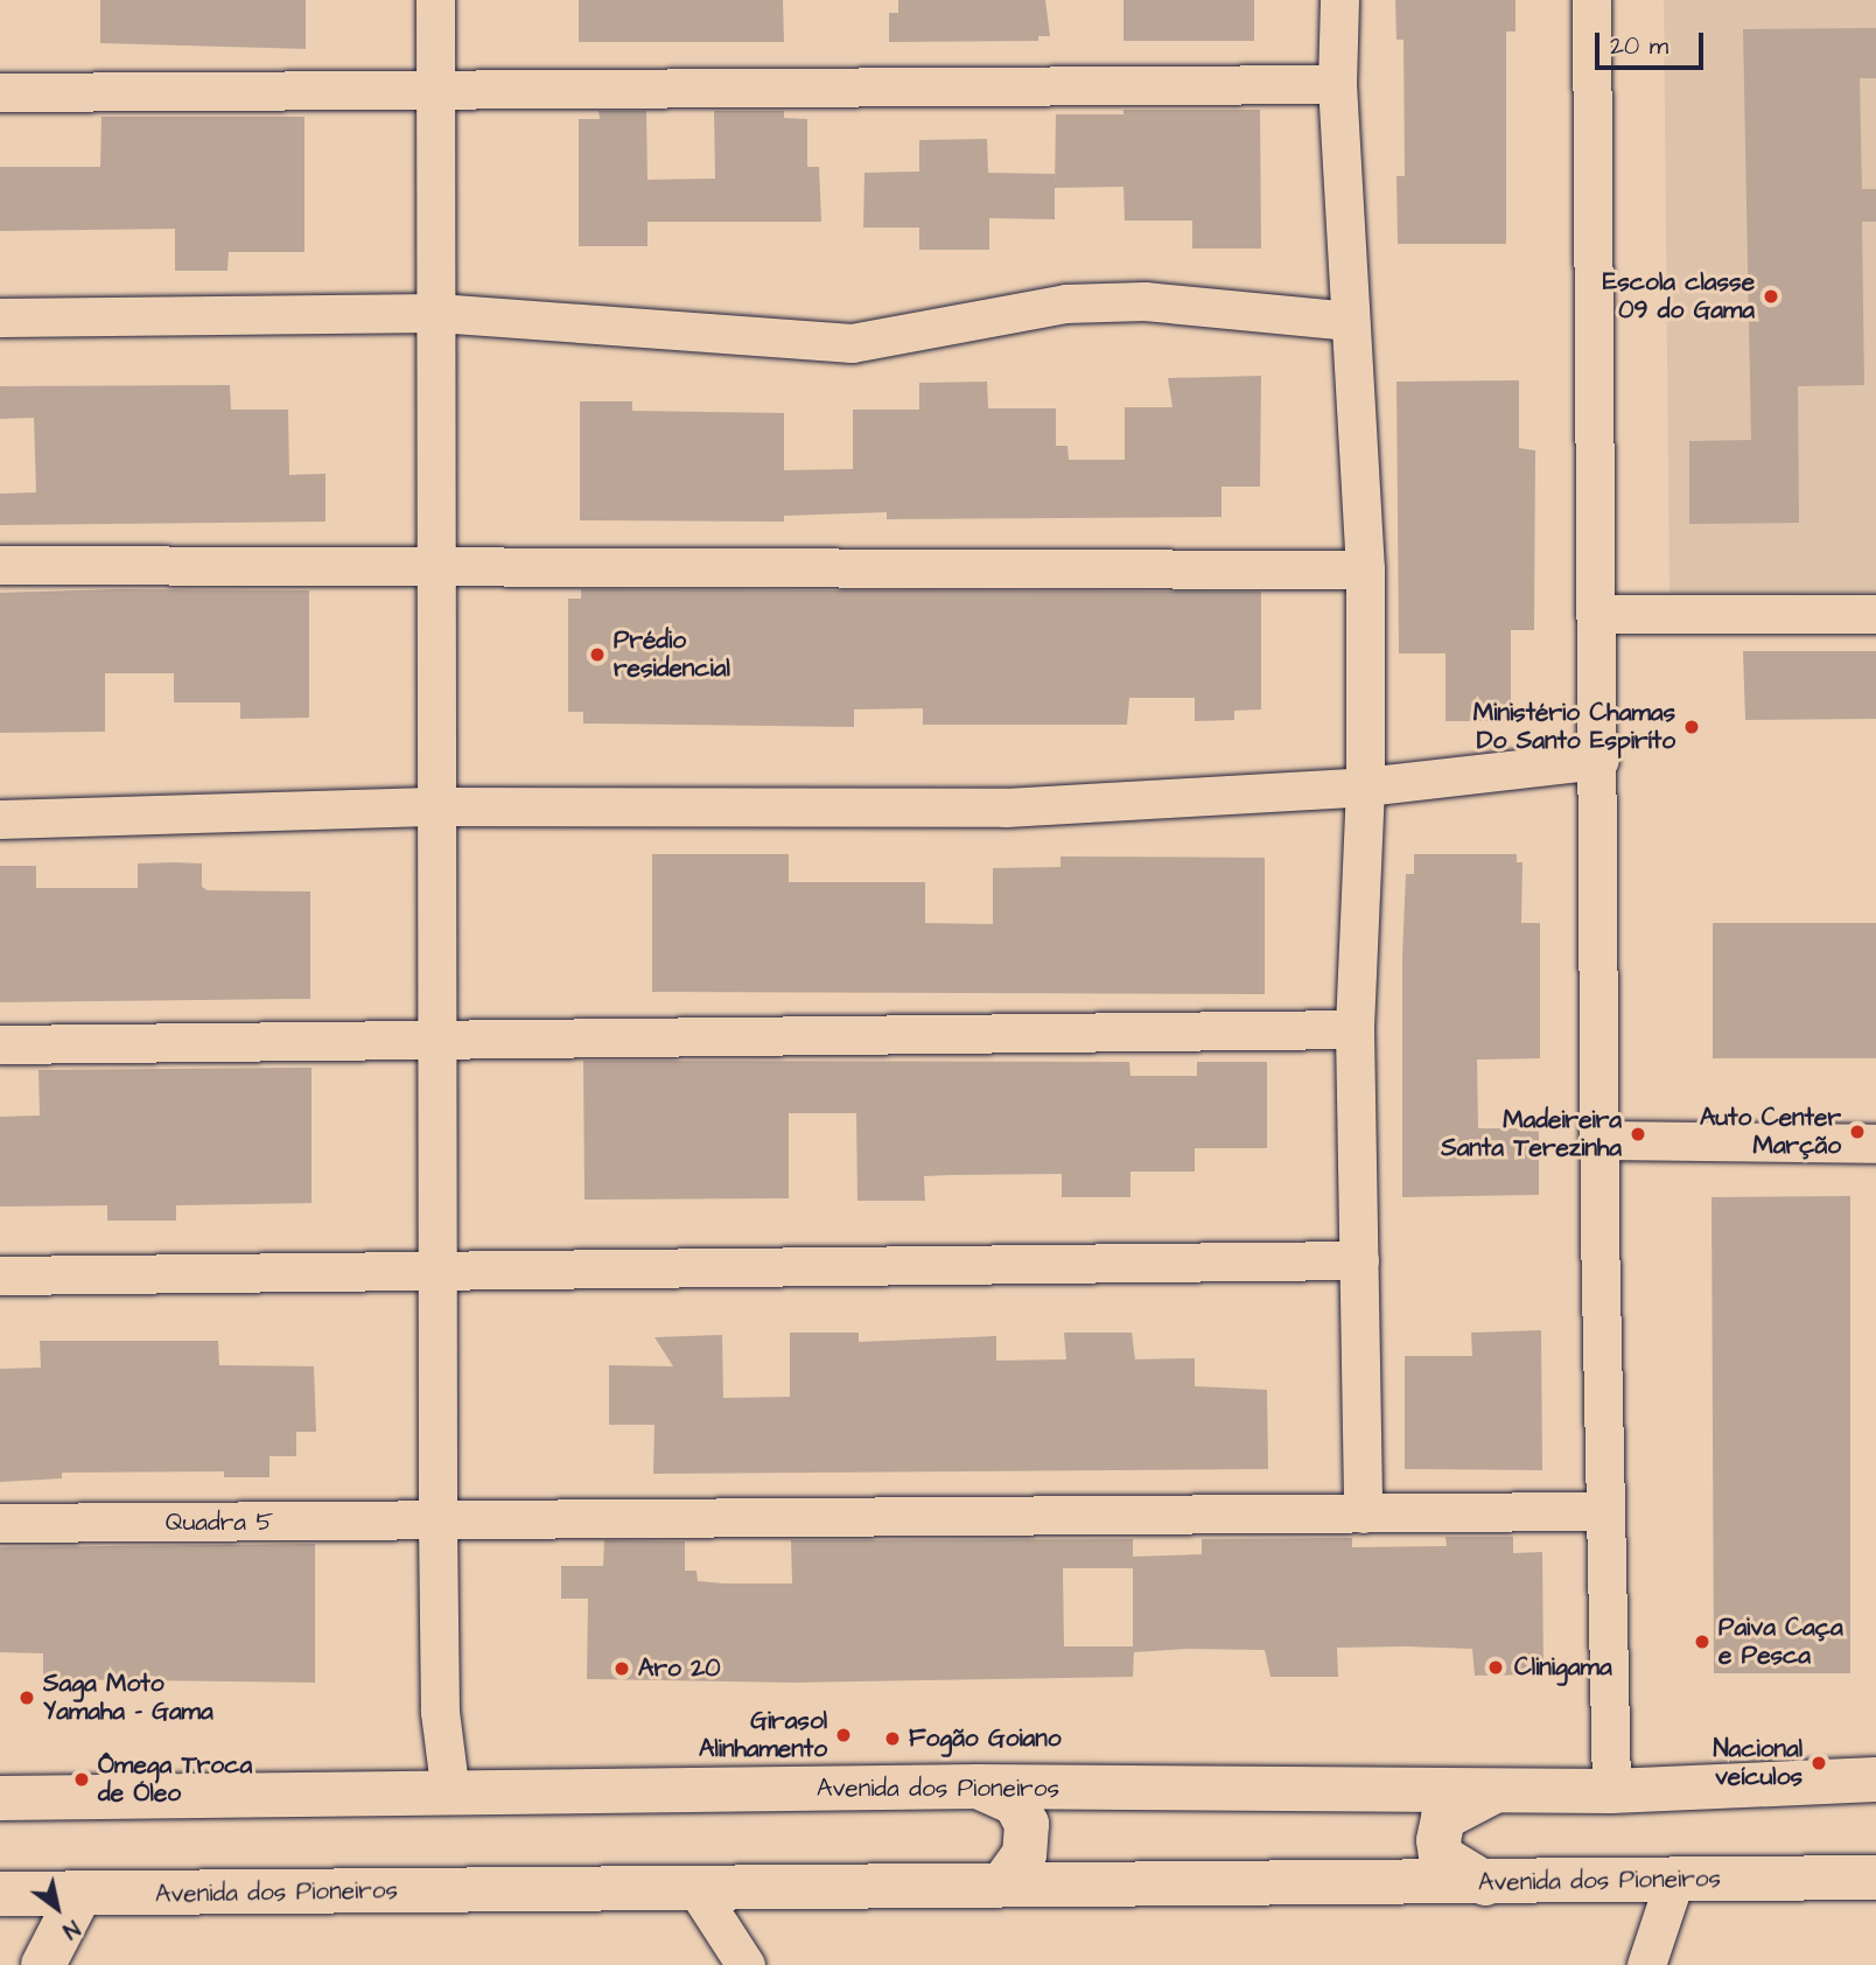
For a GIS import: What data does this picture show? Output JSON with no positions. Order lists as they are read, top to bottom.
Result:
{
  "streets": {
    "main road": ["Avenida dos Pioneiros"],
    "street": ["Quadra 5"]
  },
  "places": [
    "Escola classe 09 do Gama",
    "Prédio residencial",
    "Ministério Chamas Do Santo Espiríto",
    "Auto Center Marção",
    "Madeireira Santa Terezinha",
    "Paiva Caça e Pesca",
    "Clinigama",
    "Aro 20",
    "Saga Moto Yamaha - Gama",
    "Girasol Alinhamento",
    "Fogão Goiano",
    "Nacional veículos",
    "Ômega Troca de Óleo"
  ],
  "scale_bar": "20 m",
  "north": "bottom right"
}
